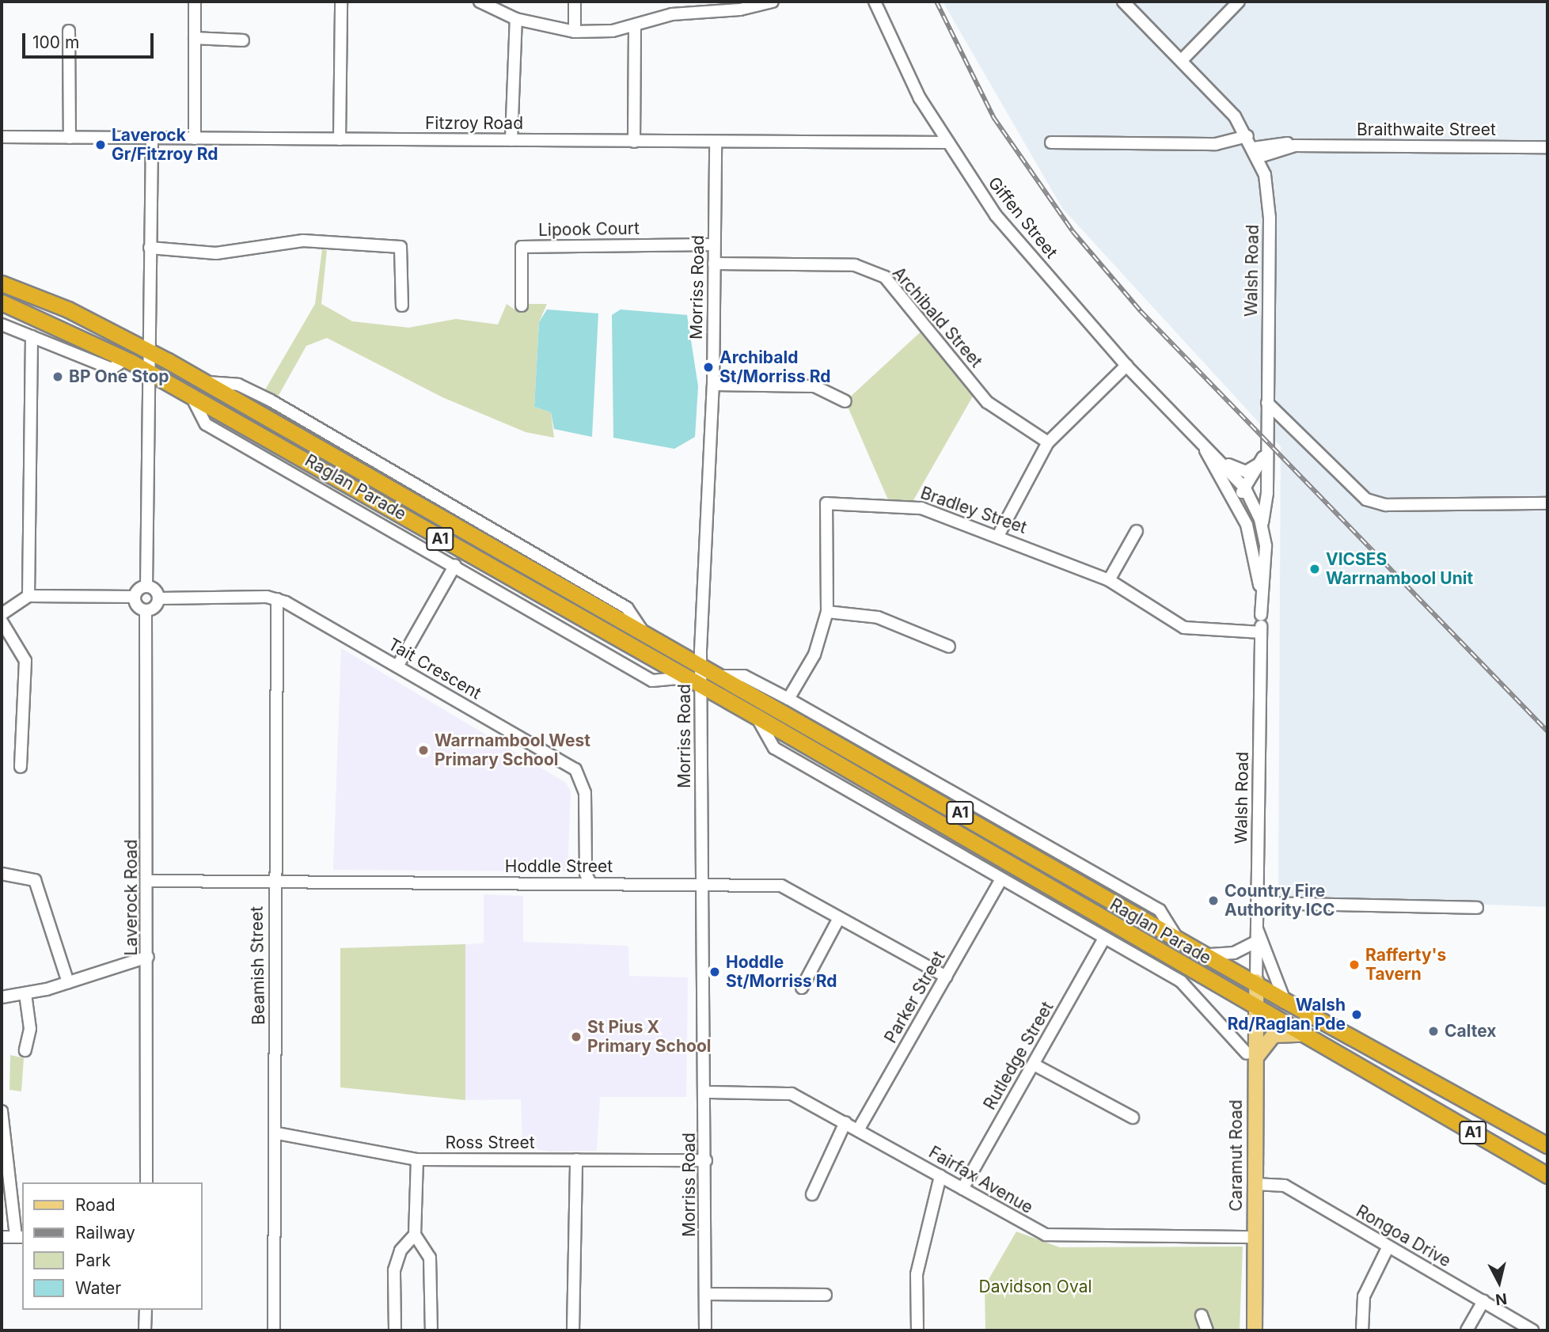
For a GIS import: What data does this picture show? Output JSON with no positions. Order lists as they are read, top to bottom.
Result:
{
  "streets": {
    "highway": ["Raglan Parade", "A1"],
    "main road": ["Caramut Road"],
    "street": [
      "Fitzroy Road",
      "Braithwaite Street",
      "Giffen Street",
      "Lipook Court",
      "Walsh Road",
      "Morriss Road",
      "Archibald Street",
      "Bradley Street",
      "Tait Crescent",
      "Hoddle Street",
      "Laverock Road",
      "Beamish Street",
      "Parker Street",
      "Rutledge Street",
      "Ross Street",
      "Fairfax Avenue",
      "Rongoa Drive"
    ]
  },
  "crossings": [
    ["Fitzroy Road", "Giffen Street"],
    ["Fitzroy Road", "Morriss Road"],
    ["Braithwaite Street", "Walsh Road"],
    ["Giffen Street", "Walsh Road"],
    ["Lipook Court", "Morriss Road"],
    ["Walsh Road", "Raglan Parade"],
    ["Walsh Road", "Bradley Street"],
    ["Walsh Road", "Caramut Road"],
    ["Morriss Road", "Archibald Street"],
    ["Morriss Road", "Raglan Parade"],
    ["Morriss Road", "Hoddle Street"],
    ["Morriss Road", "Ross Street"],
    ["Morriss Road", "Fairfax Avenue"],
    ["Raglan Parade", "Bradley Street"],
    ["Raglan Parade", "Parker Street"],
    ["Raglan Parade", "Rutledge Street"],
    ["Raglan Parade", "Caramut Road"],
    ["Tait Crescent", "Hoddle Street"],
    ["Tait Crescent", "Beamish Street"],
    ["Hoddle Street", "Laverock Road"],
    ["Hoddle Street", "Beamish Street"],
    ["Hoddle Street", "Parker Street"],
    ["Beamish Street", "Ross Street"],
    ["Parker Street", "Fairfax Avenue"],
    ["Rutledge Street", "Fairfax Avenue"],
    ["Caramut Road", "Fairfax Avenue"],
    ["Caramut Road", "Rongoa Drive"]
  ],
  "parks": ["Davidson Oval"],
  "places": [
    "Laverock Gr/Fitzroy Rd",
    "Archibald St/Morriss Rd",
    "BP One Stop",
    "VICSES Warrnambool Unit",
    "Warrnambool West Primary School",
    "Country Fire Authority ICC",
    "Rafferty's Tavern",
    "Hoddle St/Morriss Rd",
    "Walsh Rd/Raglan Pde",
    "Caltex",
    "St Pius X Primary School"
  ],
  "legend": [
    "Road",
    "Railway",
    "Park",
    "Water"
  ],
  "scale_bar": "100 m",
  "north": "bottom"
}
